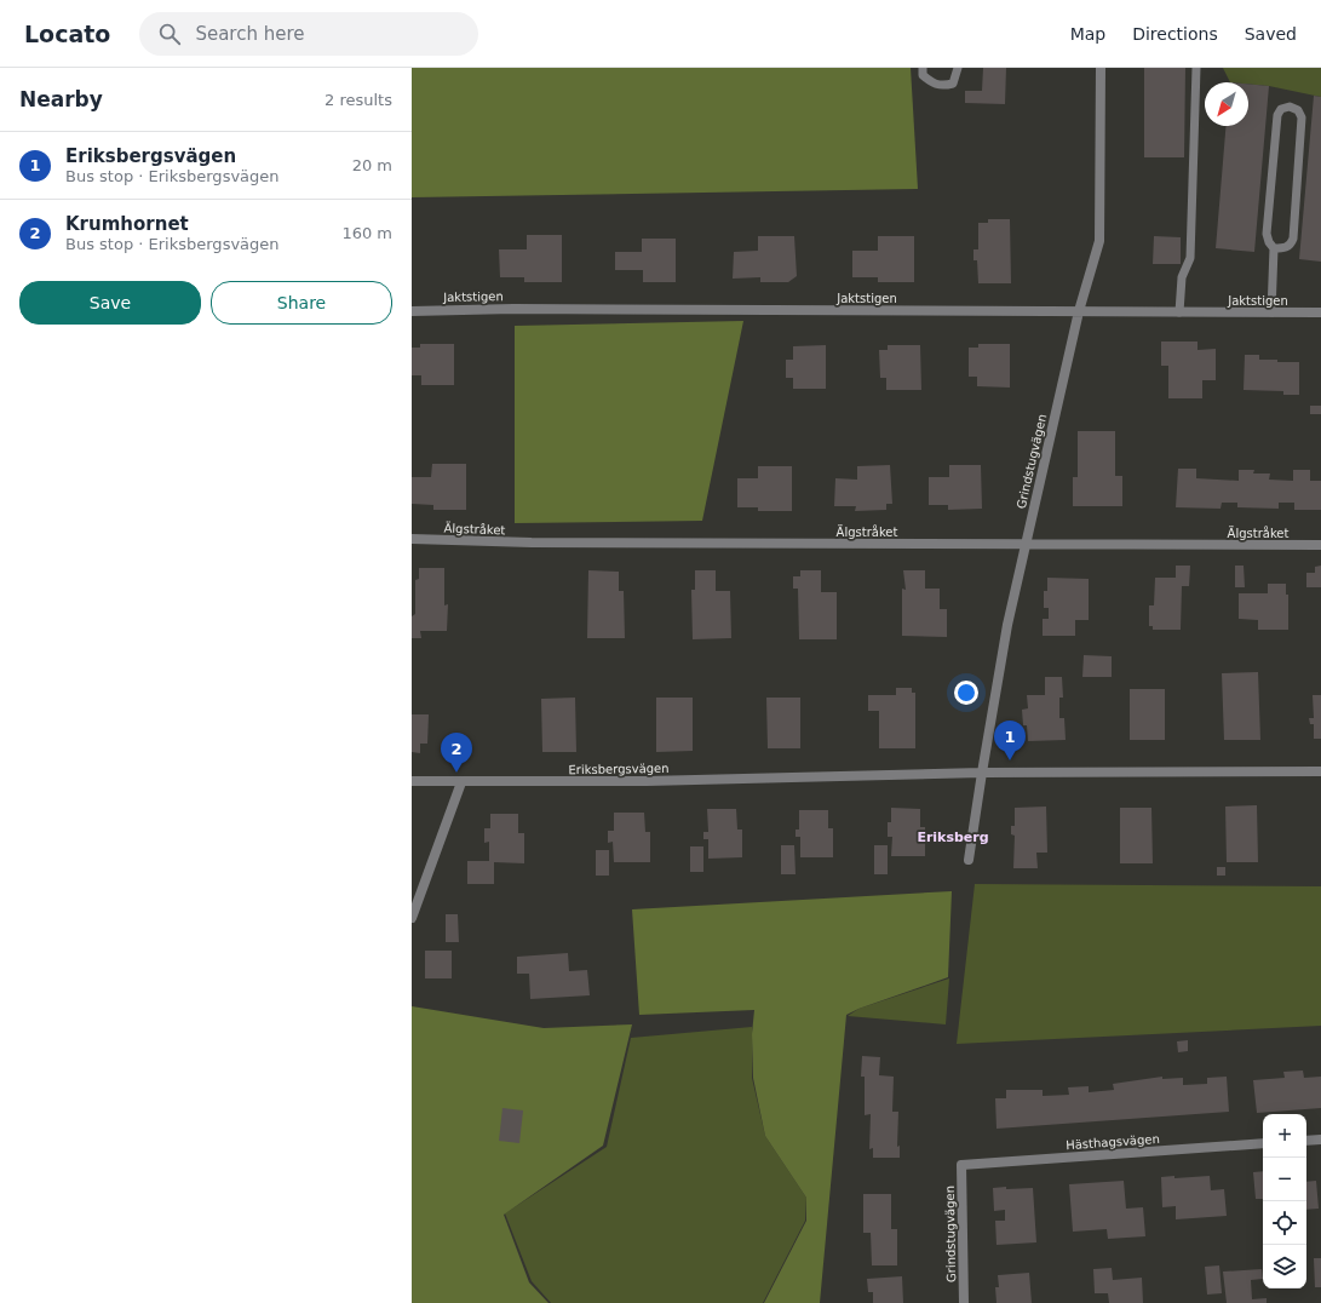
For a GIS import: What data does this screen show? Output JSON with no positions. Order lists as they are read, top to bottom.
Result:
{
  "streets": {
    "street": [
      "Jaktstigen",
      "Grindstugvägen",
      "Älgstråket",
      "Eriksbergsvägen",
      "Hästhagsvägen"
    ]
  },
  "crossings": [
    ["Jaktstigen", "Grindstugvägen"],
    ["Grindstugvägen", "Älgstråket"],
    ["Grindstugvägen", "Eriksbergsvägen"],
    ["Grindstugvägen", "Hästhagsvägen"]
  ],
  "districts": ["Eriksberg"],
  "north": "bottom left",
  "page": {
    "header": "Locato",
    "search": "Search here",
    "nav": ["Map", "Directions", "Saved"],
    "heading": ["Nearby", "2 results"],
    "list": [
      {
        "mark": "1",
        "name": "Eriksbergsvägen",
        "note": "Bus stop · Eriksbergsvägen",
        "value": "20 m"
      },
      {
        "mark": "2",
        "name": "Krumhornet",
        "note": "Bus stop · Eriksbergsvägen",
        "value": "160 m"
      }
    ],
    "buttons": ["Save", "Share"],
    "pins": ["1", "2"],
    "map_buttons": ["+", "−"]
  }
}
